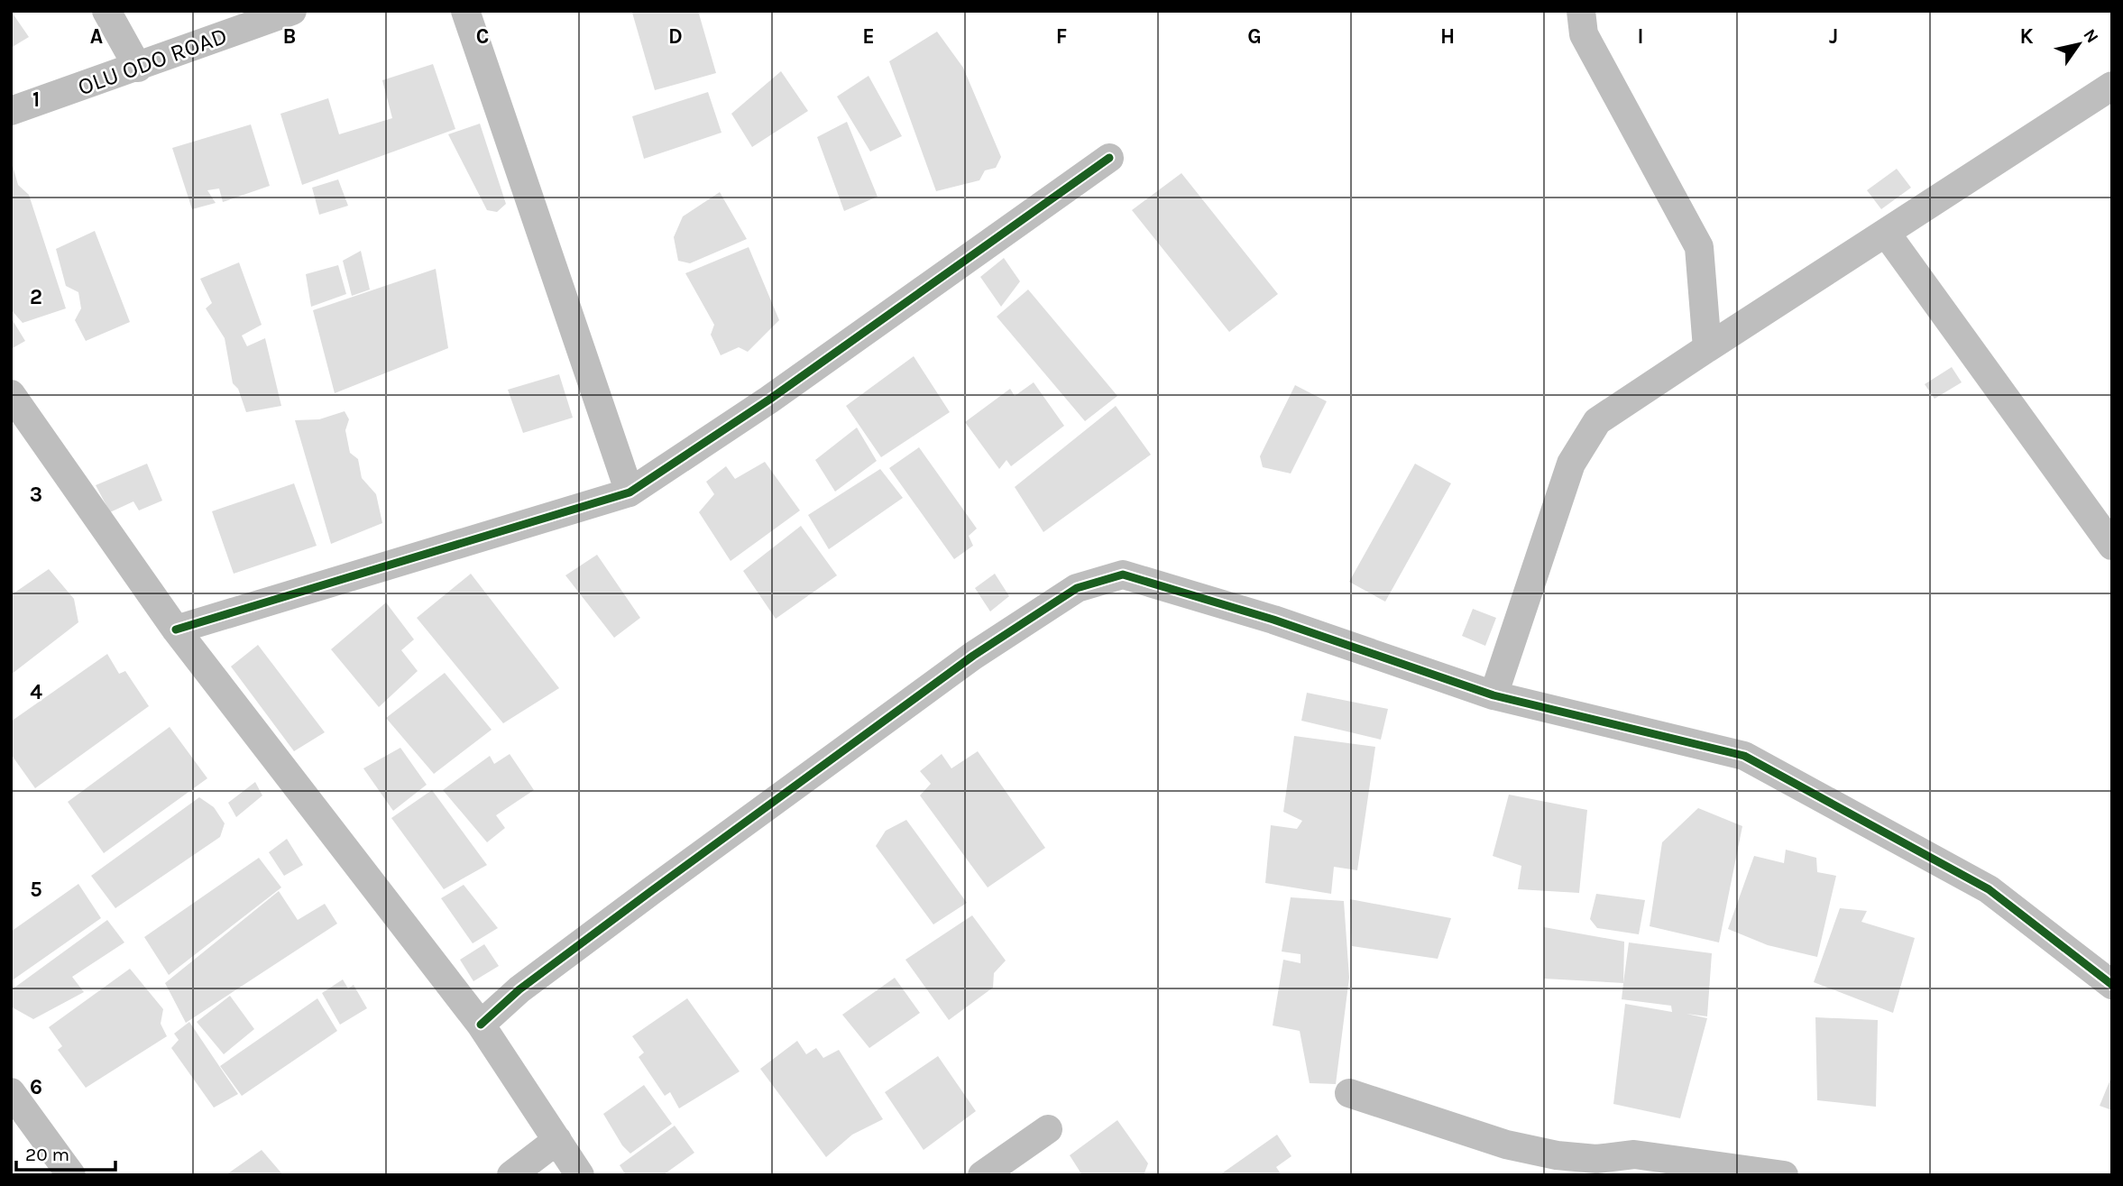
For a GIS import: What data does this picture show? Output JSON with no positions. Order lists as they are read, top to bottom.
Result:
{
  "streets": {
    "street": ["OLU ODO ROAD"]
  },
  "scale_bar": "20 m",
  "north": "top right",
  "grid": {
    "columns": [
      "A",
      "B",
      "C",
      "D",
      "E",
      "F",
      "G",
      "H",
      "I",
      "J",
      "K"
    ],
    "rows": [
      "1",
      "2",
      "3",
      "4",
      "5",
      "6"
    ]
  }
}
